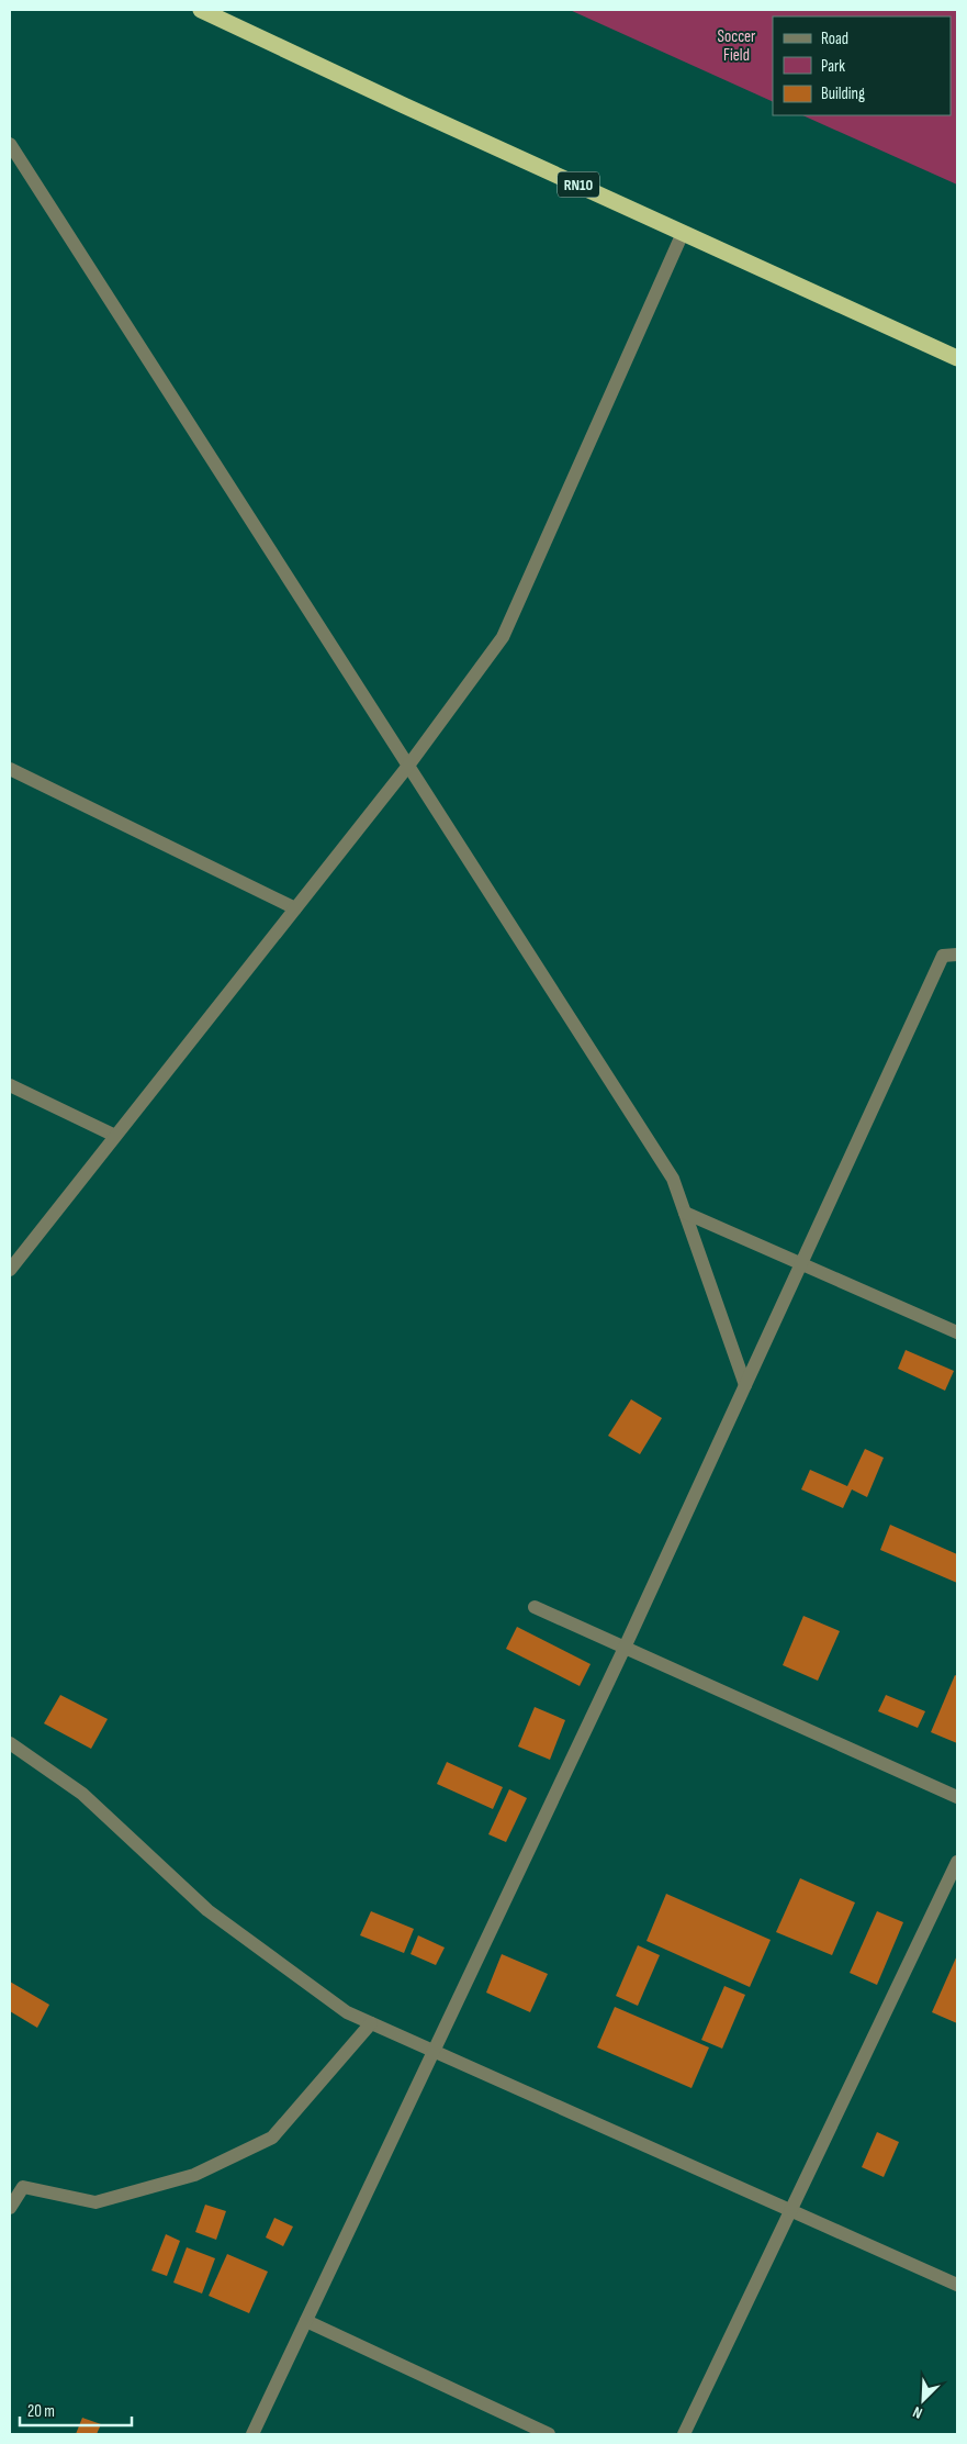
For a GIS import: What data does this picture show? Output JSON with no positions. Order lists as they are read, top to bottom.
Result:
{
  "streets": {
    "highway": ["RN10"]
  },
  "parks": ["Soccer Field"],
  "legend": ["Road", "Park", "Building"],
  "scale_bar": "20 m",
  "north": "bottom left"
}
